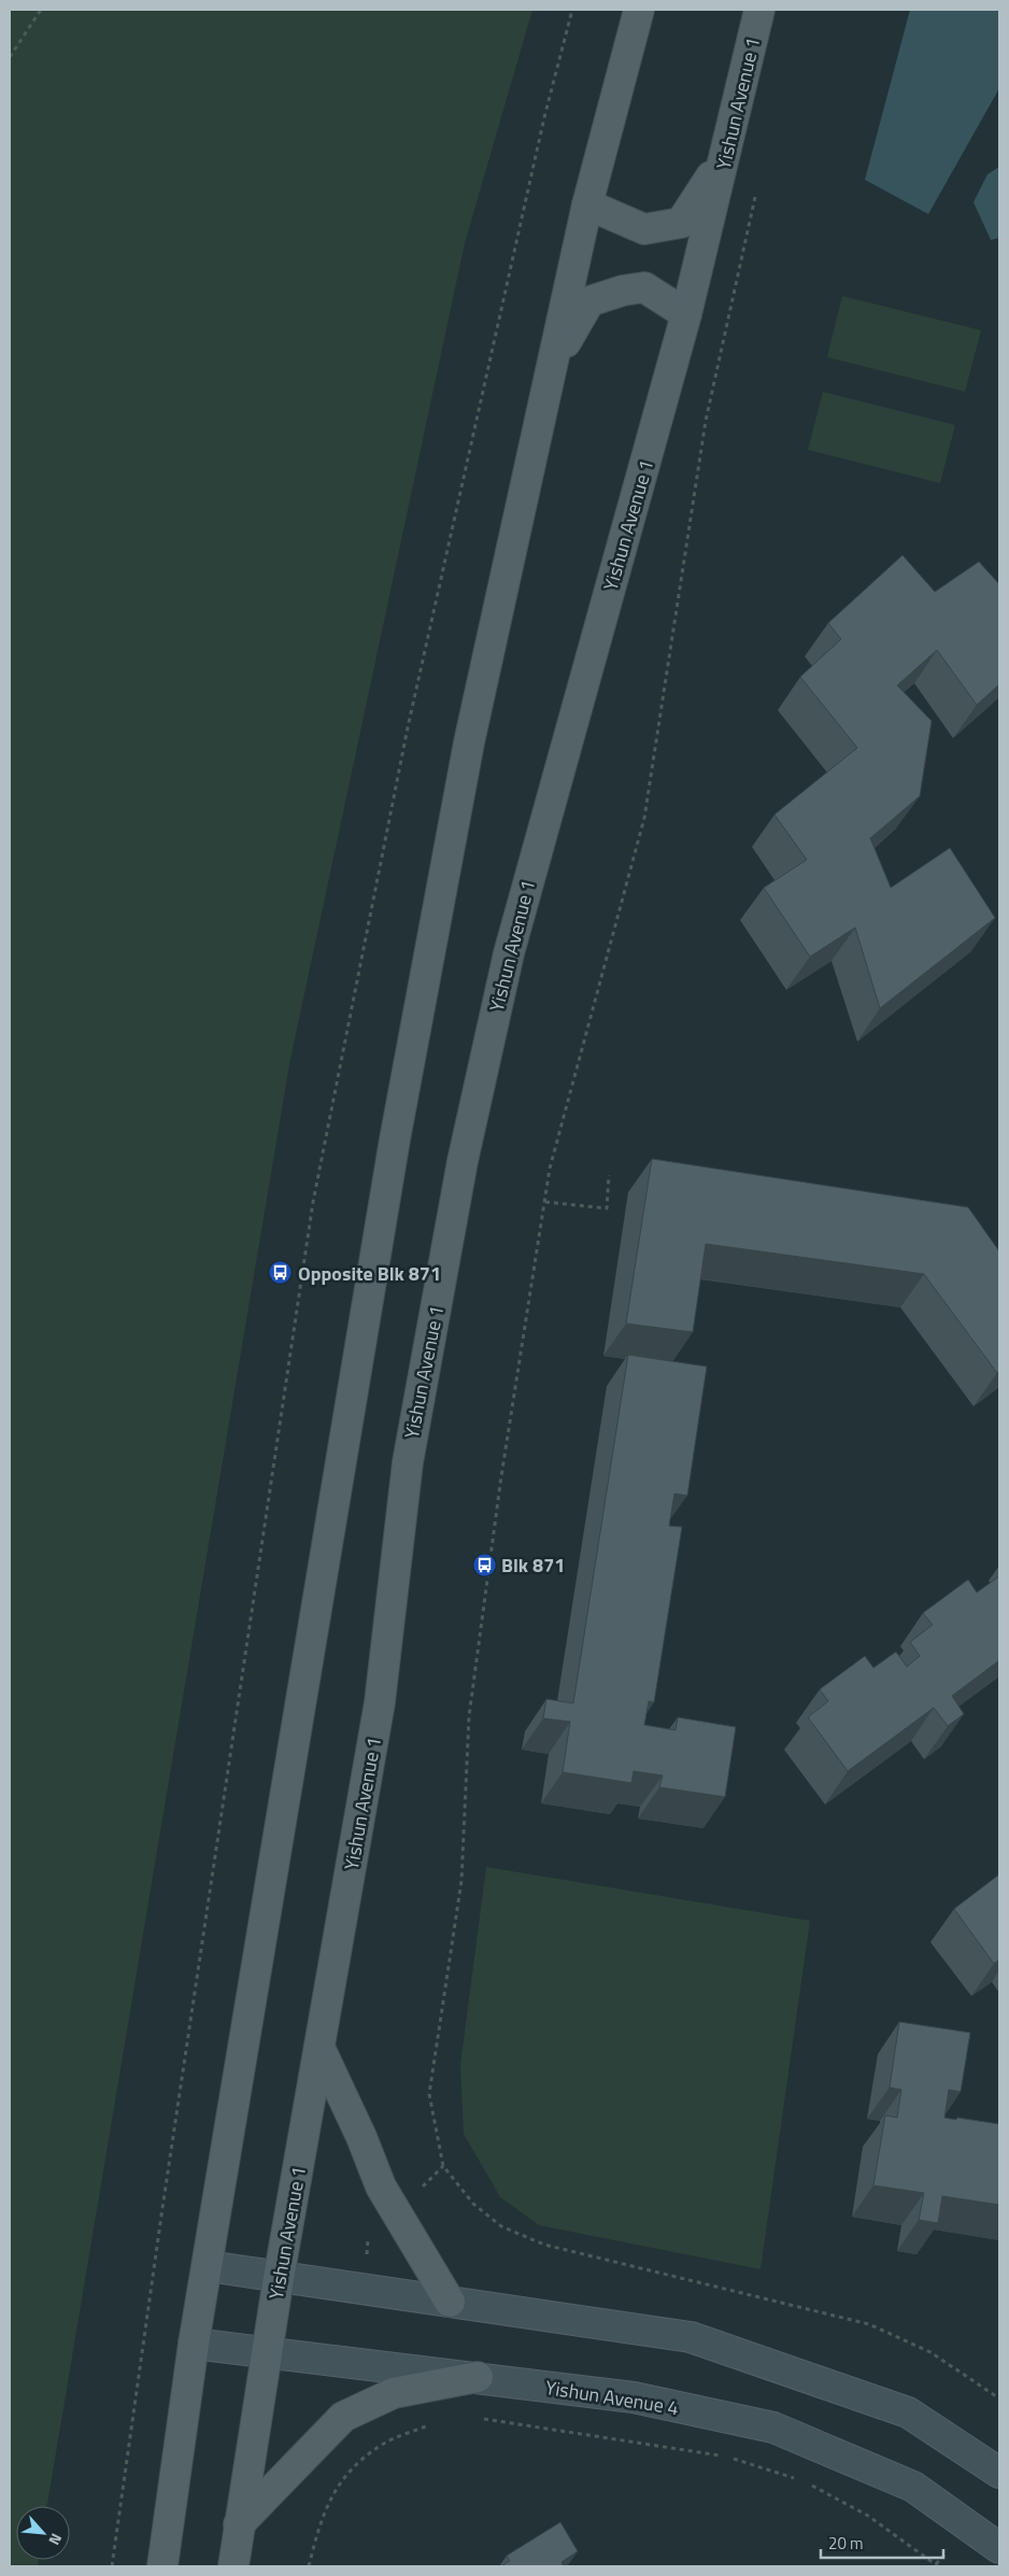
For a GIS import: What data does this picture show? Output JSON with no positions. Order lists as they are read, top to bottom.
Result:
{
  "streets": {
    "main road": ["Yishun Avenue 1"],
    "street": ["Yishun Avenue 4"]
  },
  "crossings": [
    ["Yishun Avenue 1", "Yishun Avenue 4"]
  ],
  "places": {
    "bus stop": ["Opposite Blk 871", "Blk 871"]
  },
  "scale_bar": "20 m",
  "north": "bottom right"
}
